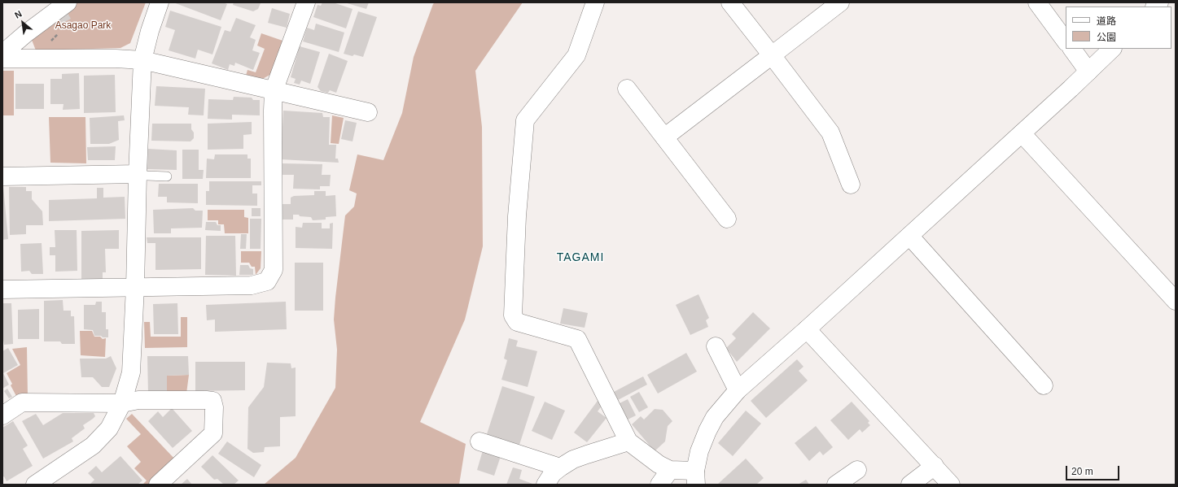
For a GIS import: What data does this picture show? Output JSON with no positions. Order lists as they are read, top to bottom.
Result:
{
  "districts": ["TAGAMI"],
  "parks": ["Asagao Park"],
  "legend": ["道路", "公園"],
  "scale_bar": "20 m",
  "north": "top left"
}
